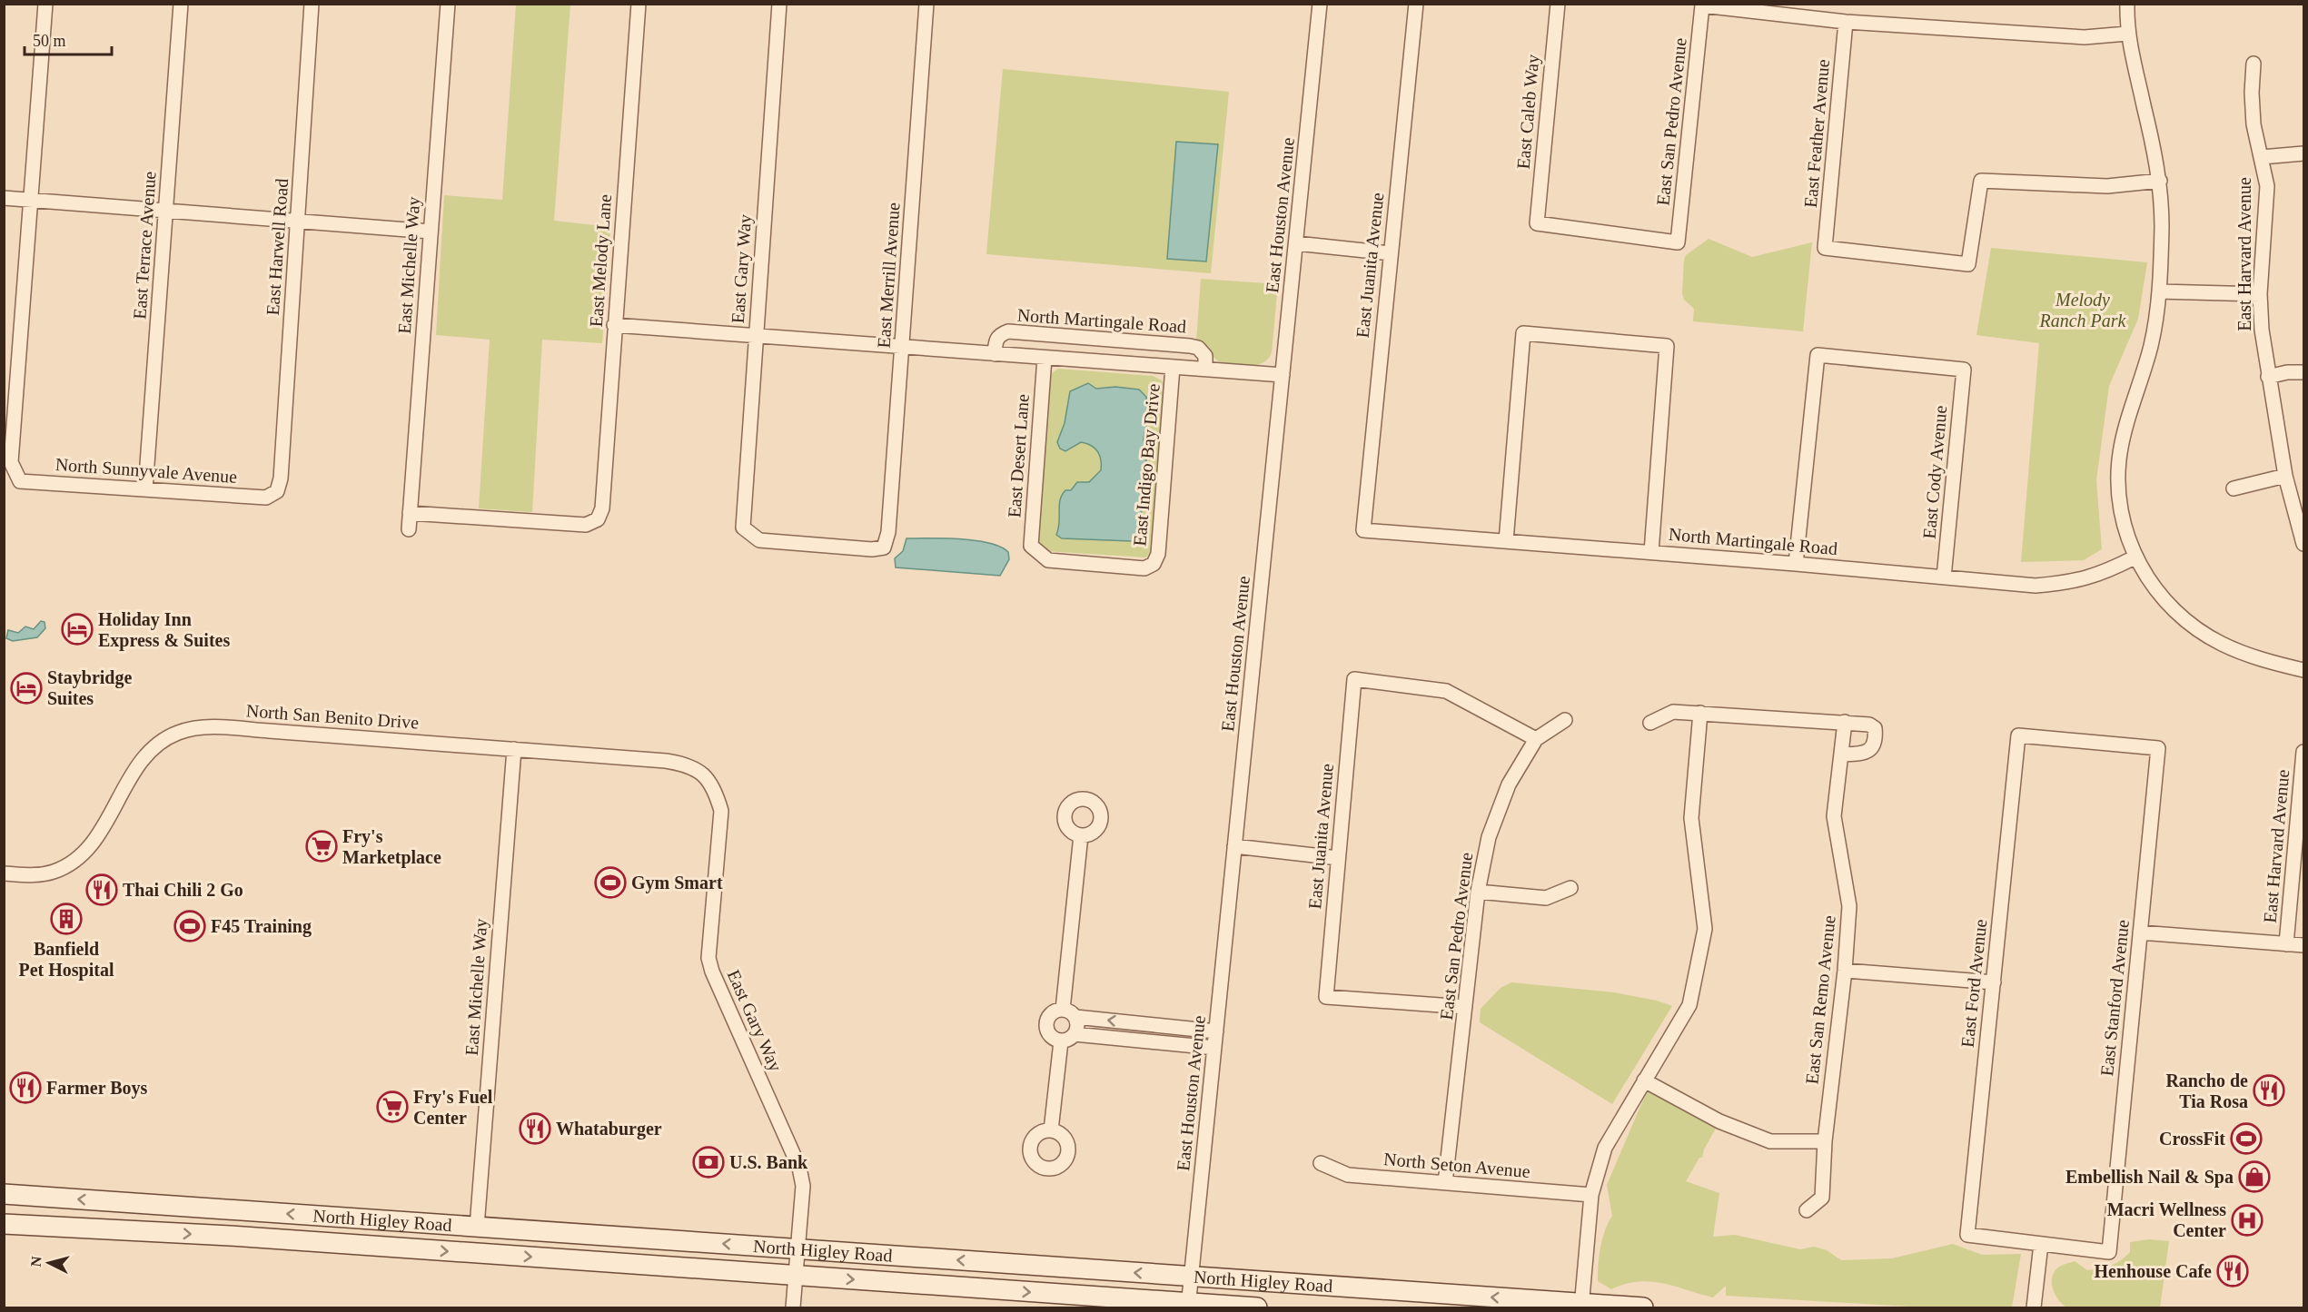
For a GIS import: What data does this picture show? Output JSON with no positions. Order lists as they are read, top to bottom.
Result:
{
  "streets": {
    "main road": ["North Higley Road"],
    "street": [
      "East Caleb Way",
      "East San Pedro Avenue",
      "East Feather Avenue",
      "East Houston Avenue",
      "East Terrace Avenue",
      "East Harwell Road",
      "East Harvard Avenue",
      "East Melody Lane",
      "East Michelle Way",
      "East Juanita Avenue",
      "East Gary Way",
      "East Merrill Avenue",
      "North Martingale Road",
      "East Desert Lane",
      "East Indigo Bay Drive",
      "North Sunnyvale Avenue",
      "East Cody Avenue",
      "North San Benito Drive",
      "East Ford Avenue",
      "East Stanford Avenue",
      "East San Remo Avenue",
      "North Seton Avenue"
    ]
  },
  "crossings": [
    ["East Caleb Way", "East San Pedro Avenue"],
    ["East San Pedro Avenue", "East Feather Avenue"],
    ["East San Pedro Avenue", "East Juanita Avenue"],
    ["East San Pedro Avenue", "North Seton Avenue"],
    ["East Houston Avenue", "North Higley Road"],
    ["East Terrace Avenue", "North Sunnyvale Avenue"],
    ["East Harwell Road", "North Sunnyvale Avenue"],
    ["East Melody Lane", "East Michelle Way"],
    ["East Michelle Way", "North San Benito Drive"],
    ["East Michelle Way", "North Higley Road"],
    ["East Juanita Avenue", "North Martingale Road"],
    ["East Gary Way", "East Merrill Avenue"],
    ["East Gary Way", "North San Benito Drive"],
    ["East Gary Way", "North Higley Road"],
    ["North Martingale Road", "East Cody Avenue"],
    ["East Desert Lane", "East Indigo Bay Drive"],
    ["East Ford Avenue", "East Stanford Avenue"]
  ],
  "parks": ["Melody Ranch Park"],
  "places": {
    "hotel": ["Holiday Inn Express & Suites", "Staybridge Suites"],
    "supermarket": ["Fry's Marketplace", "Fry's Fuel Center"],
    "sports": ["Gym Smart", "F45 Training", "CrossFit"],
    "restaurant": [
      "Thai Chili 2 Go",
      "Farmer Boys",
      "Rancho de Tia Rosa",
      "Whataburger",
      "Henhouse Cafe"
    ],
    "building": ["Banfield Pet Hospital"],
    "bank": ["U.S. Bank"],
    "shop": ["Embellish Nail & Spa"],
    "hospital": ["Macri Wellness Center"]
  },
  "scale_bar": "50 m",
  "north": "left"
}
